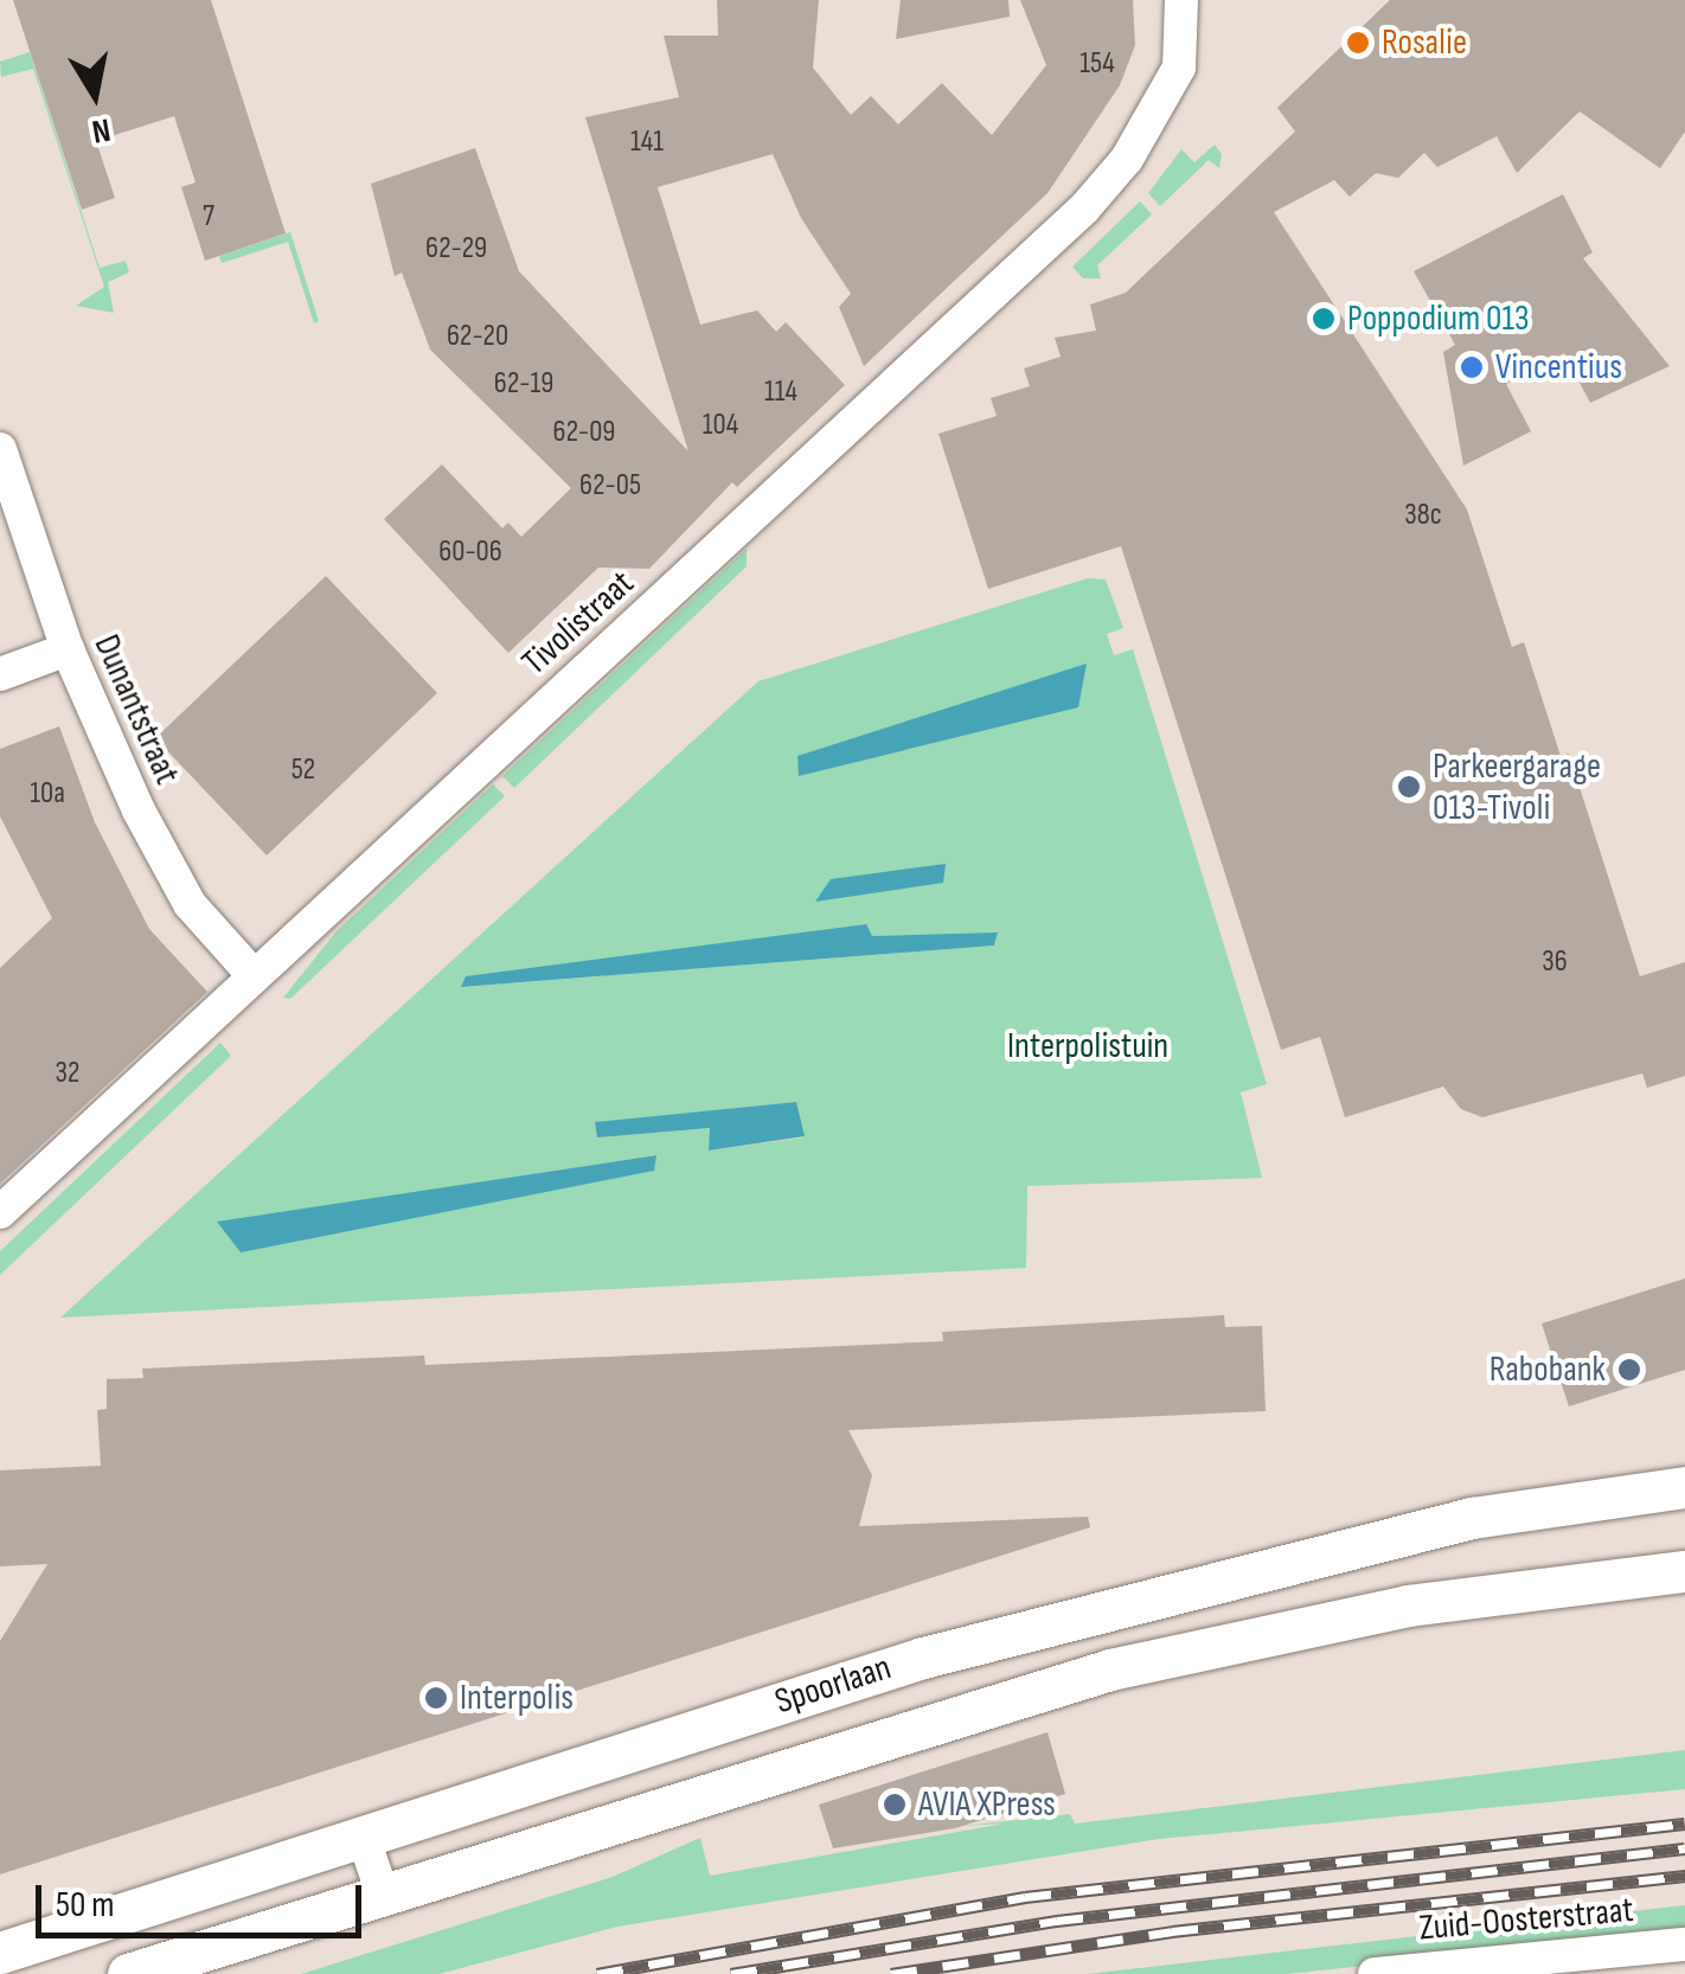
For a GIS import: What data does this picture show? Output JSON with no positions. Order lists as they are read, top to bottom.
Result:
{
  "streets": {
    "street": [
      "Tivolistraat",
      "Dunantstraat",
      "Spoorlaan",
      "Zuid-Oosterstraat"
    ]
  },
  "crossings": [
    ["Tivolistraat", "Dunantstraat"]
  ],
  "parks": ["Interpolistuin"],
  "places": [
    "Rosalie",
    "Poppodium 013",
    "Vincentius",
    "Parkeergarage 013-Tivoli",
    "Rabobank",
    "Interpolis",
    "AVIA XPress"
  ],
  "house_numbers": [
    "154",
    "141",
    "7",
    "62-29",
    "62-20",
    "62-19",
    "114",
    "104",
    "62-09",
    "62-05",
    "38c",
    "60-06",
    "52",
    "10a",
    "36",
    "32"
  ],
  "scale_bar": "50 m",
  "north": "bottom"
}
